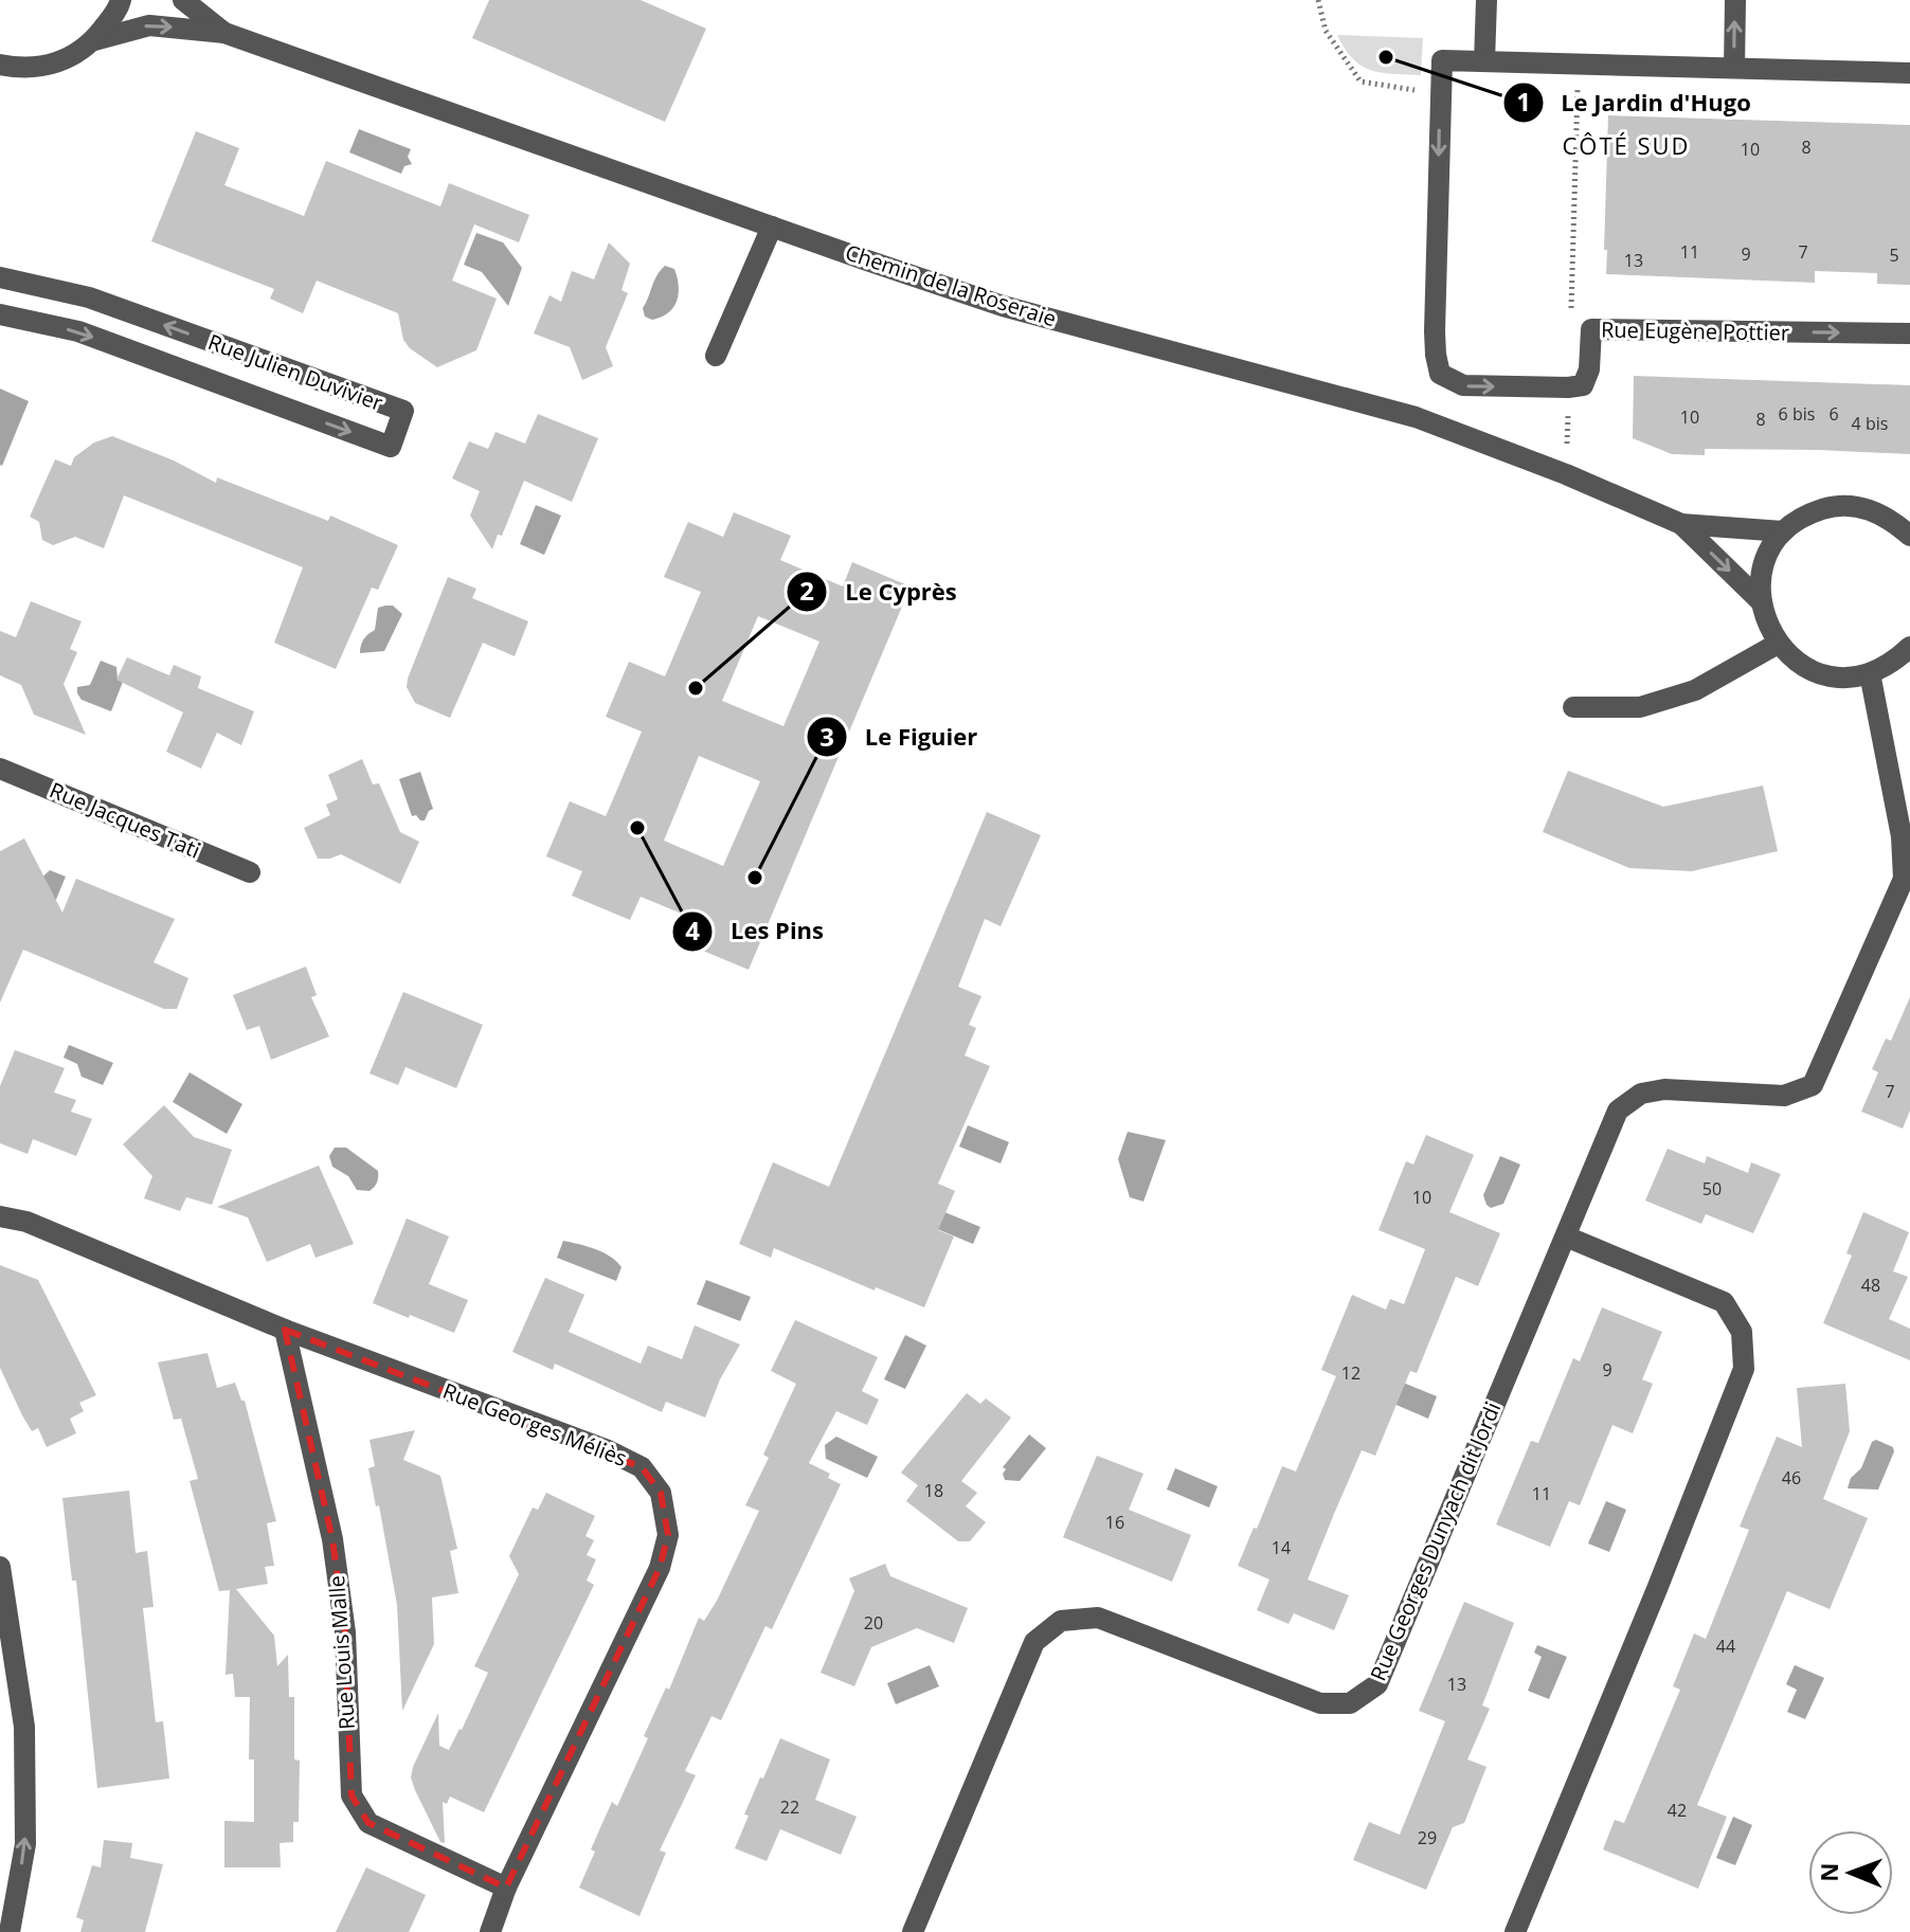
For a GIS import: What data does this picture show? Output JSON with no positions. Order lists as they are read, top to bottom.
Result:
{
  "streets": {
    "street": [
      "Chemin de la Roseraie",
      "Rue Eugène Pottier",
      "Rue Julien Duvivier",
      "Rue Jacques Tati",
      "Rue Georges Méliès",
      "Rue Georges Dunyach dit Jordi",
      "Rue Louis Malle"
    ]
  },
  "crossings": [
    ["Rue Georges Méliès", "Rue Louis Malle"]
  ],
  "one_way": ["Rue Eugène Pottier"],
  "districts": ["CÔTÉ SUD"],
  "places": [
    "Le Jardin d'Hugo",
    "Le Cyprès",
    "Les Pins",
    "Le Figuier"
  ],
  "house_numbers": [
    "8",
    "10",
    "11",
    "7",
    "9",
    "5",
    "13",
    "6 bis",
    "6",
    "10",
    "8",
    "4 bis",
    "7",
    "50",
    "10",
    "48",
    "9",
    "12",
    "46",
    "18",
    "11",
    "16",
    "14",
    "20",
    "44",
    "13",
    "22",
    "42",
    "29"
  ],
  "north": "left"
}
